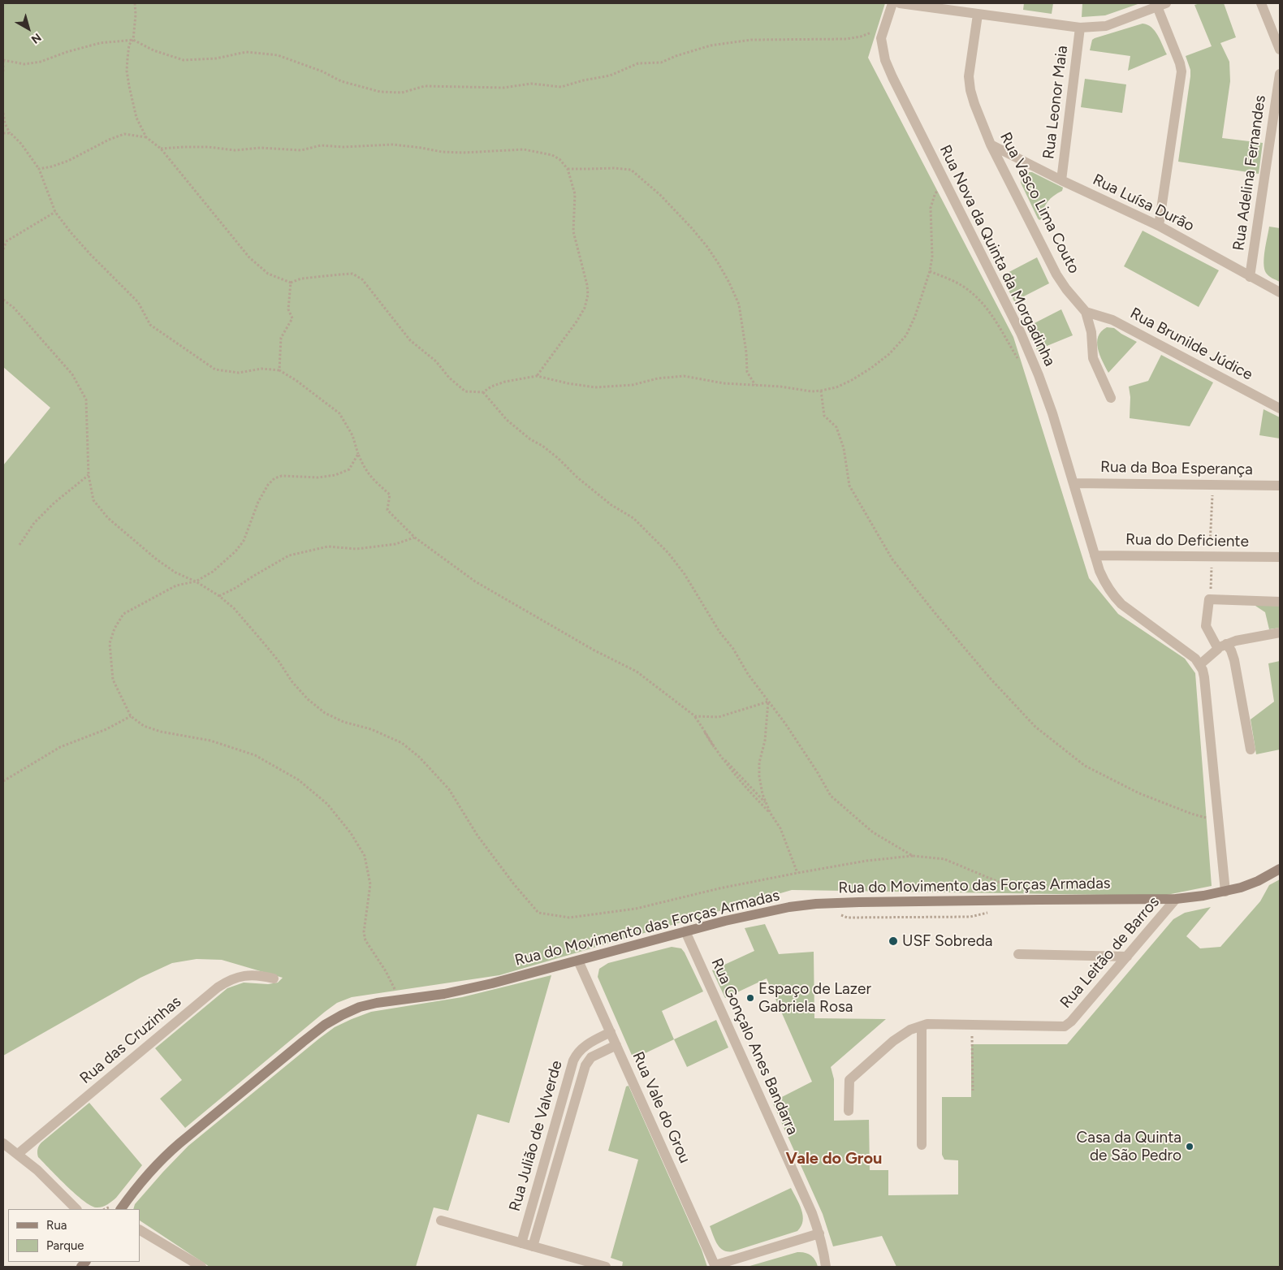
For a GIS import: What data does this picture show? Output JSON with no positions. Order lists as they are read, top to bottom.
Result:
{
  "streets": {
    "main road": ["Rua do Movimento das Forças Armadas"],
    "street": [
      "Rua Leonor Maia",
      "Rua Adelina Fernandes",
      "Rua Vasco Lima Couto",
      "Rua Luísa Durão",
      "Rua Nova da Quinta da Morgadinha",
      "Rua Brunilde Júdice",
      "Rua da Boa Esperança",
      "Rua do Deficiente",
      "Rua Leitão de Barros",
      "Rua das Cruzinhas",
      "Rua Gonçalo Anes Bandarra",
      "Rua Vale do Grou",
      "Rua Julião de Valverde"
    ]
  },
  "crossings": [
    ["Rua Leonor Maia", "Rua Luísa Durão"],
    ["Rua Adelina Fernandes", "Rua Luísa Durão"],
    ["Rua Vasco Lima Couto", "Rua Luísa Durão"],
    ["Rua Vasco Lima Couto", "Rua Brunilde Júdice"],
    ["Rua Nova da Quinta da Morgadinha", "Rua da Boa Esperança"],
    ["Rua Nova da Quinta da Morgadinha", "Rua do Deficiente"],
    ["Rua do Movimento das Forças Armadas", "Rua Leitão de Barros"],
    ["Rua do Movimento das Forças Armadas", "Rua Gonçalo Anes Bandarra"],
    ["Rua do Movimento das Forças Armadas", "Rua Vale do Grou"],
    ["Rua Vale do Grou", "Rua Julião de Valverde"]
  ],
  "districts": ["Vale do Grou"],
  "places": ["USF Sobreda", "Espaço de Lazer Gabriela Rosa", "Casa da Quinta de São Pedro"],
  "legend": ["Rua", "Parque"],
  "north": "bottom right"
}
